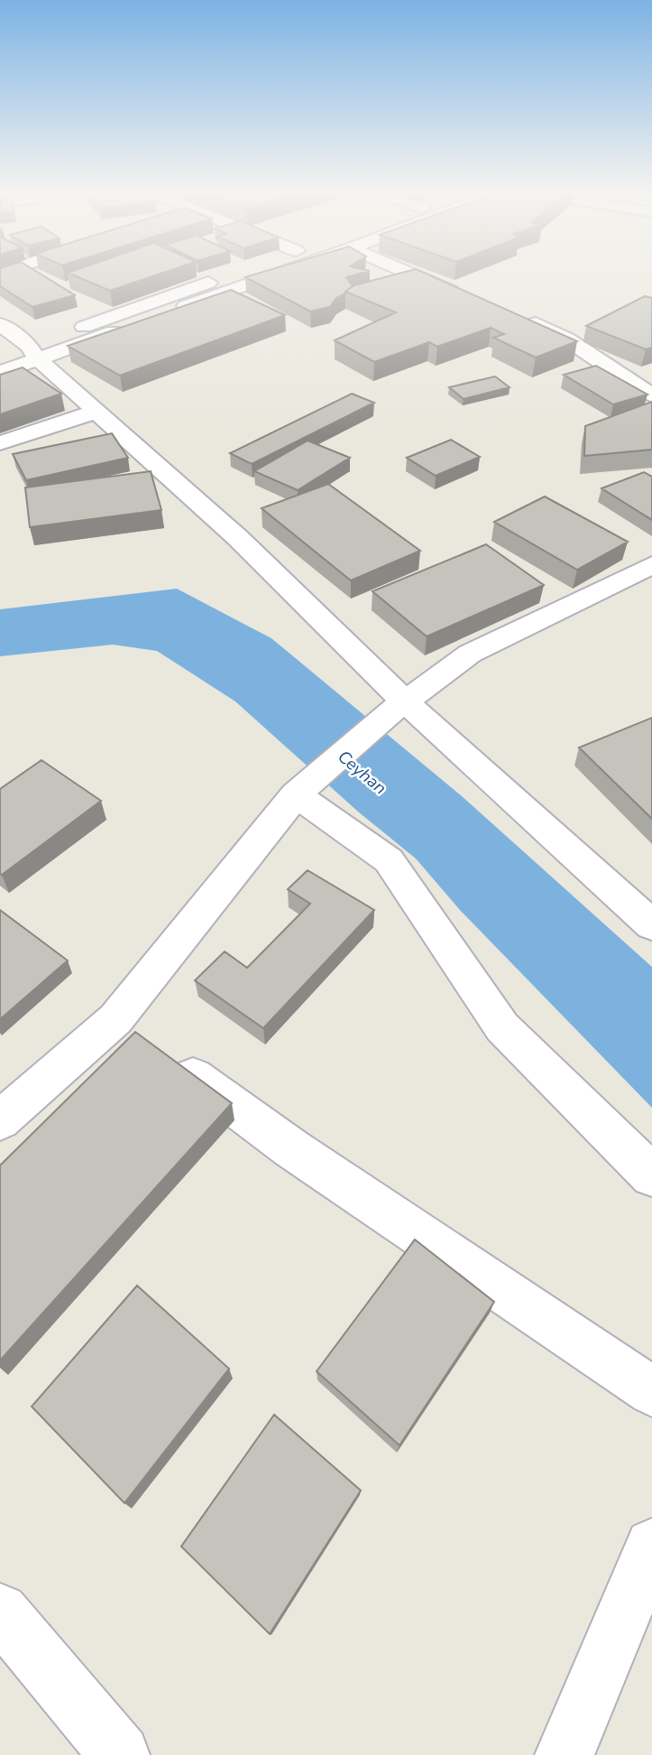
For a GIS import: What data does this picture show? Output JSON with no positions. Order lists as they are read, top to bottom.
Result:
{
  "water": ["Ceyhan"]
}
